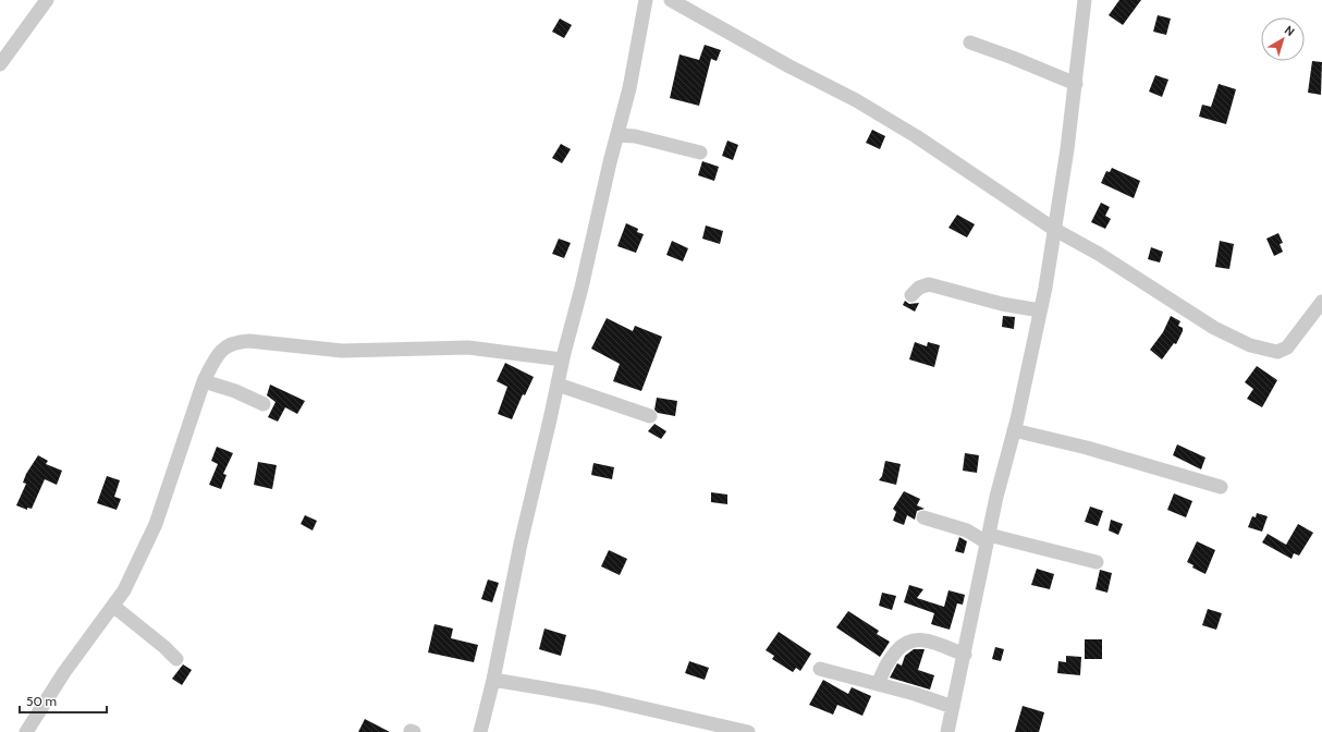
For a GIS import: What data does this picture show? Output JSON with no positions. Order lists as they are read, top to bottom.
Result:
{
  "scale_bar": "50 m",
  "north": "top right"
}
